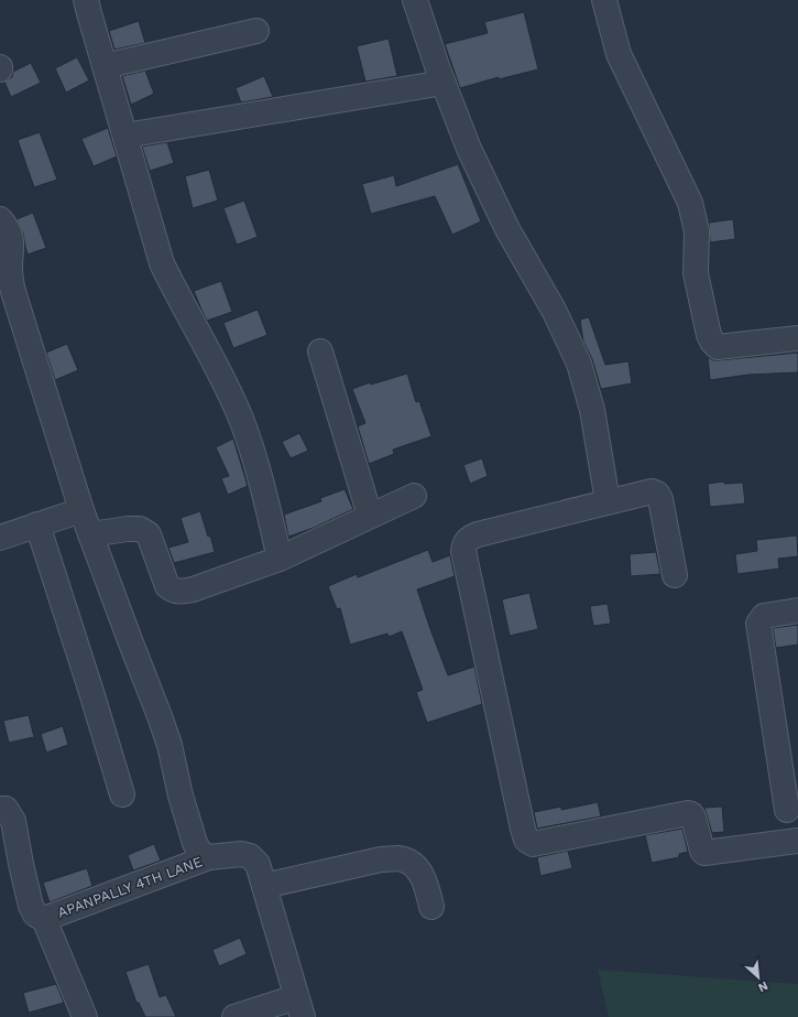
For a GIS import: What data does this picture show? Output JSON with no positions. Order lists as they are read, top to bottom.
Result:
{
  "streets": {
    "street": ["APANPALLY 4TH LANE"]
  },
  "north": "bottom right"
}
